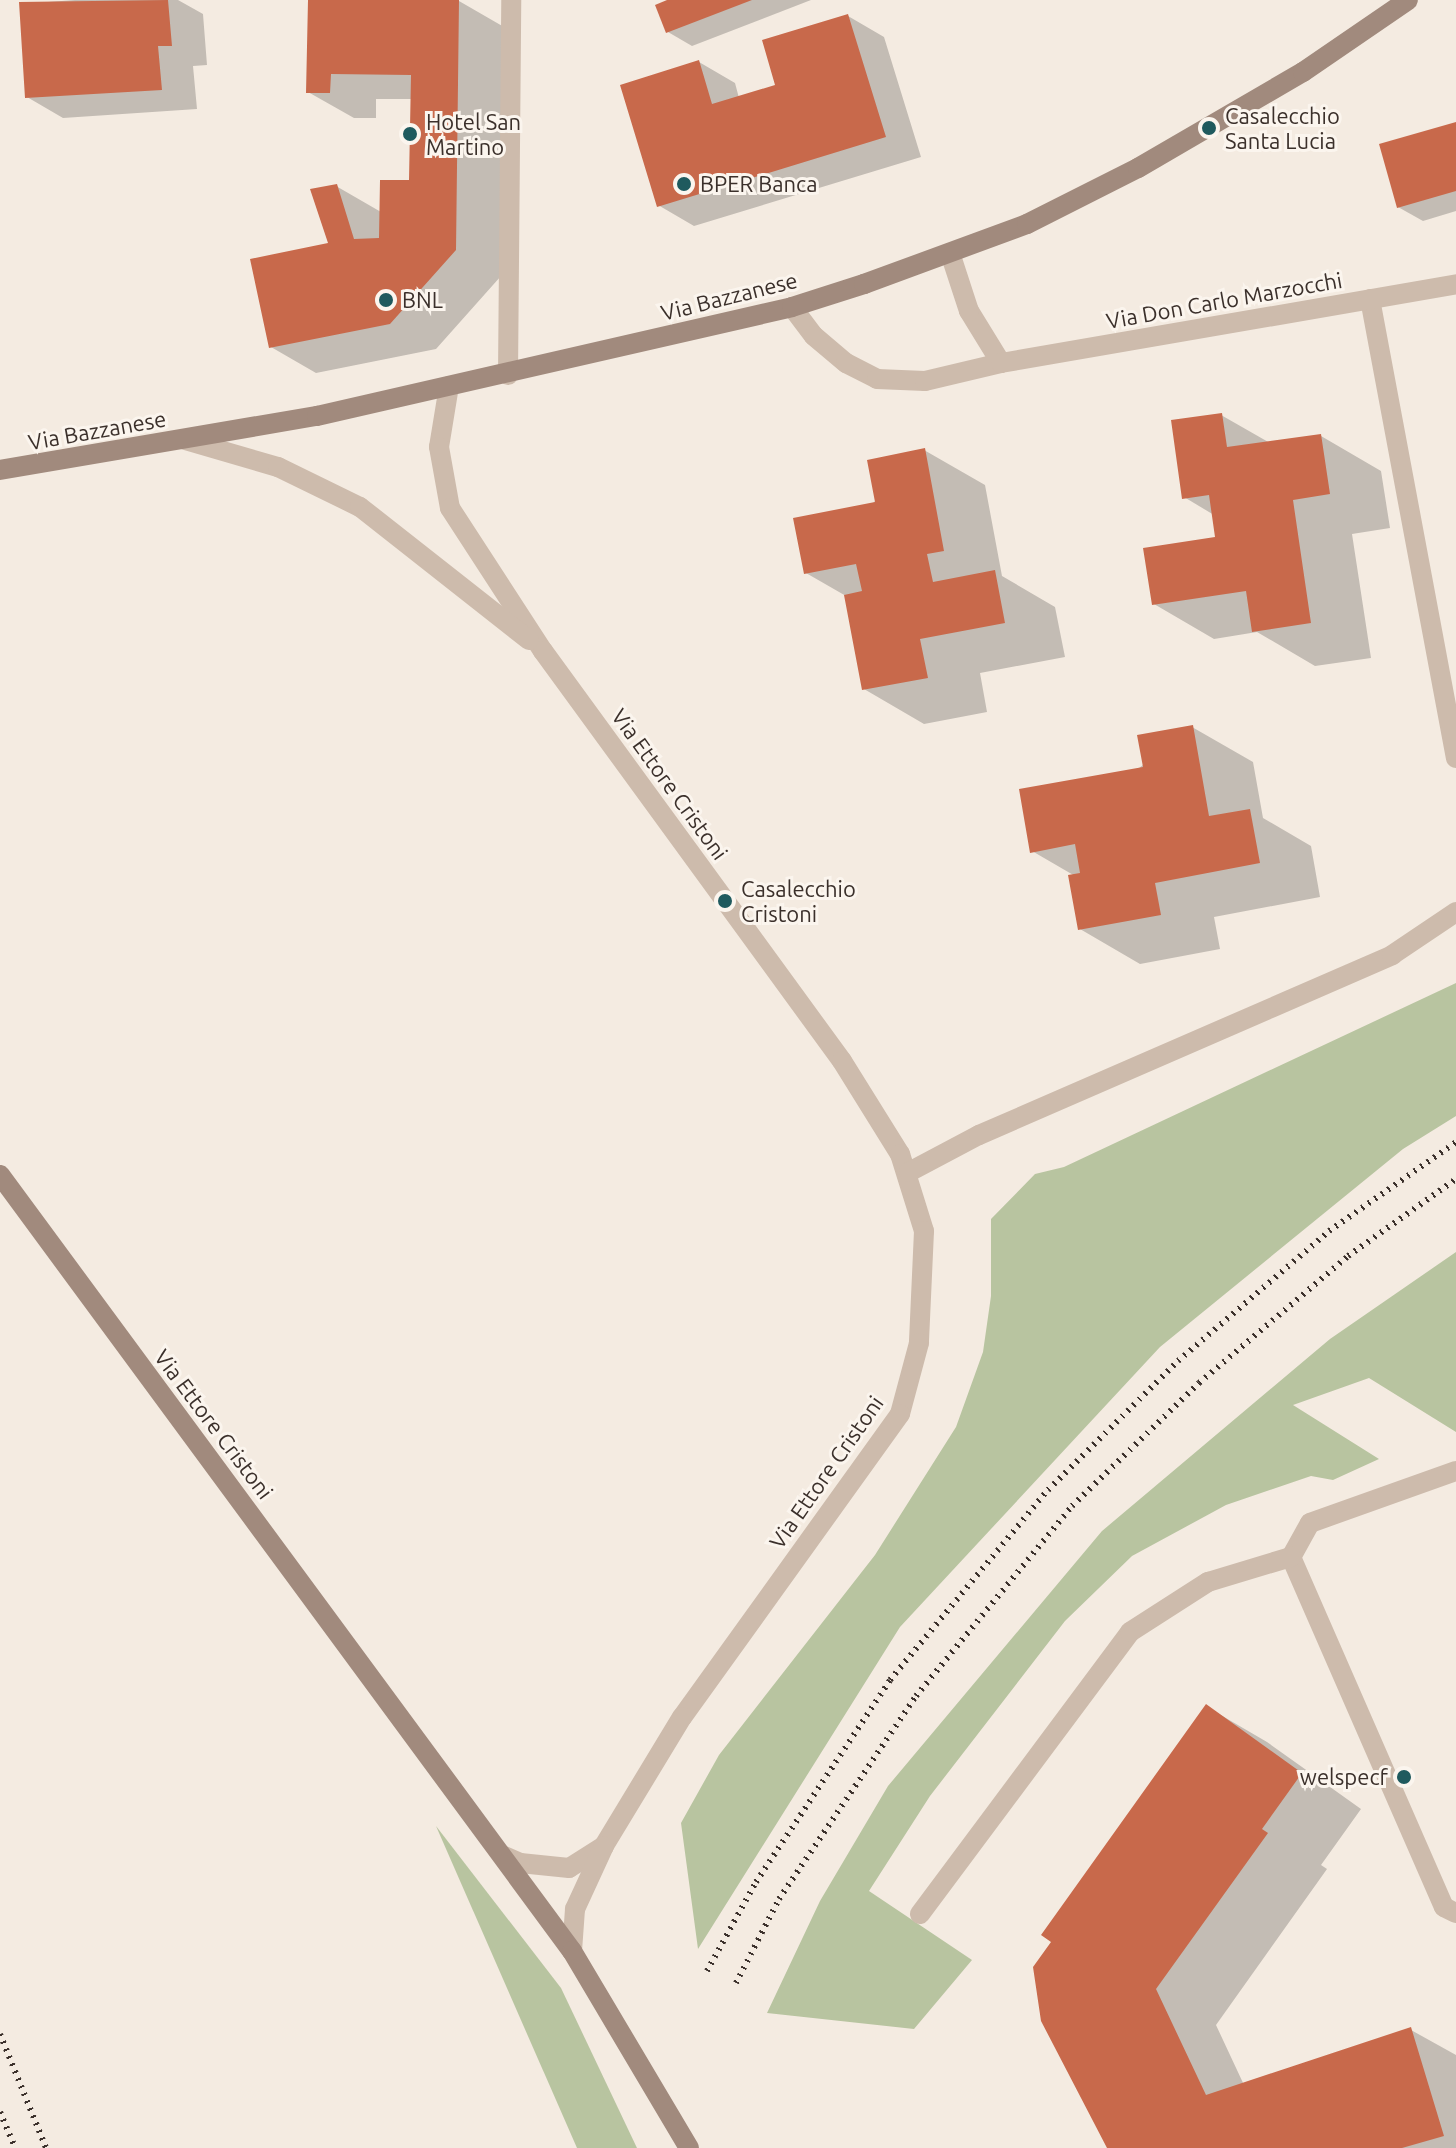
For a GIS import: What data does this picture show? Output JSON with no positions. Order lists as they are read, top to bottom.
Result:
{
  "streets": {
    "main road": ["Via Bazzanese", "Via Ettore Cristoni"],
    "street": ["Via Don Carlo Marzocchi"]
  },
  "crossings": [
    ["Via Bazzanese", "Via Don Carlo Marzocchi"],
    ["Via Bazzanese", "Via Ettore Cristoni"]
  ],
  "places": [
    "Casalecchio Santa Lucia",
    "Hotel San Martino",
    "BPER Banca",
    "BNL",
    "Casalecchio Cristoni",
    "welspecf"
  ]
}
